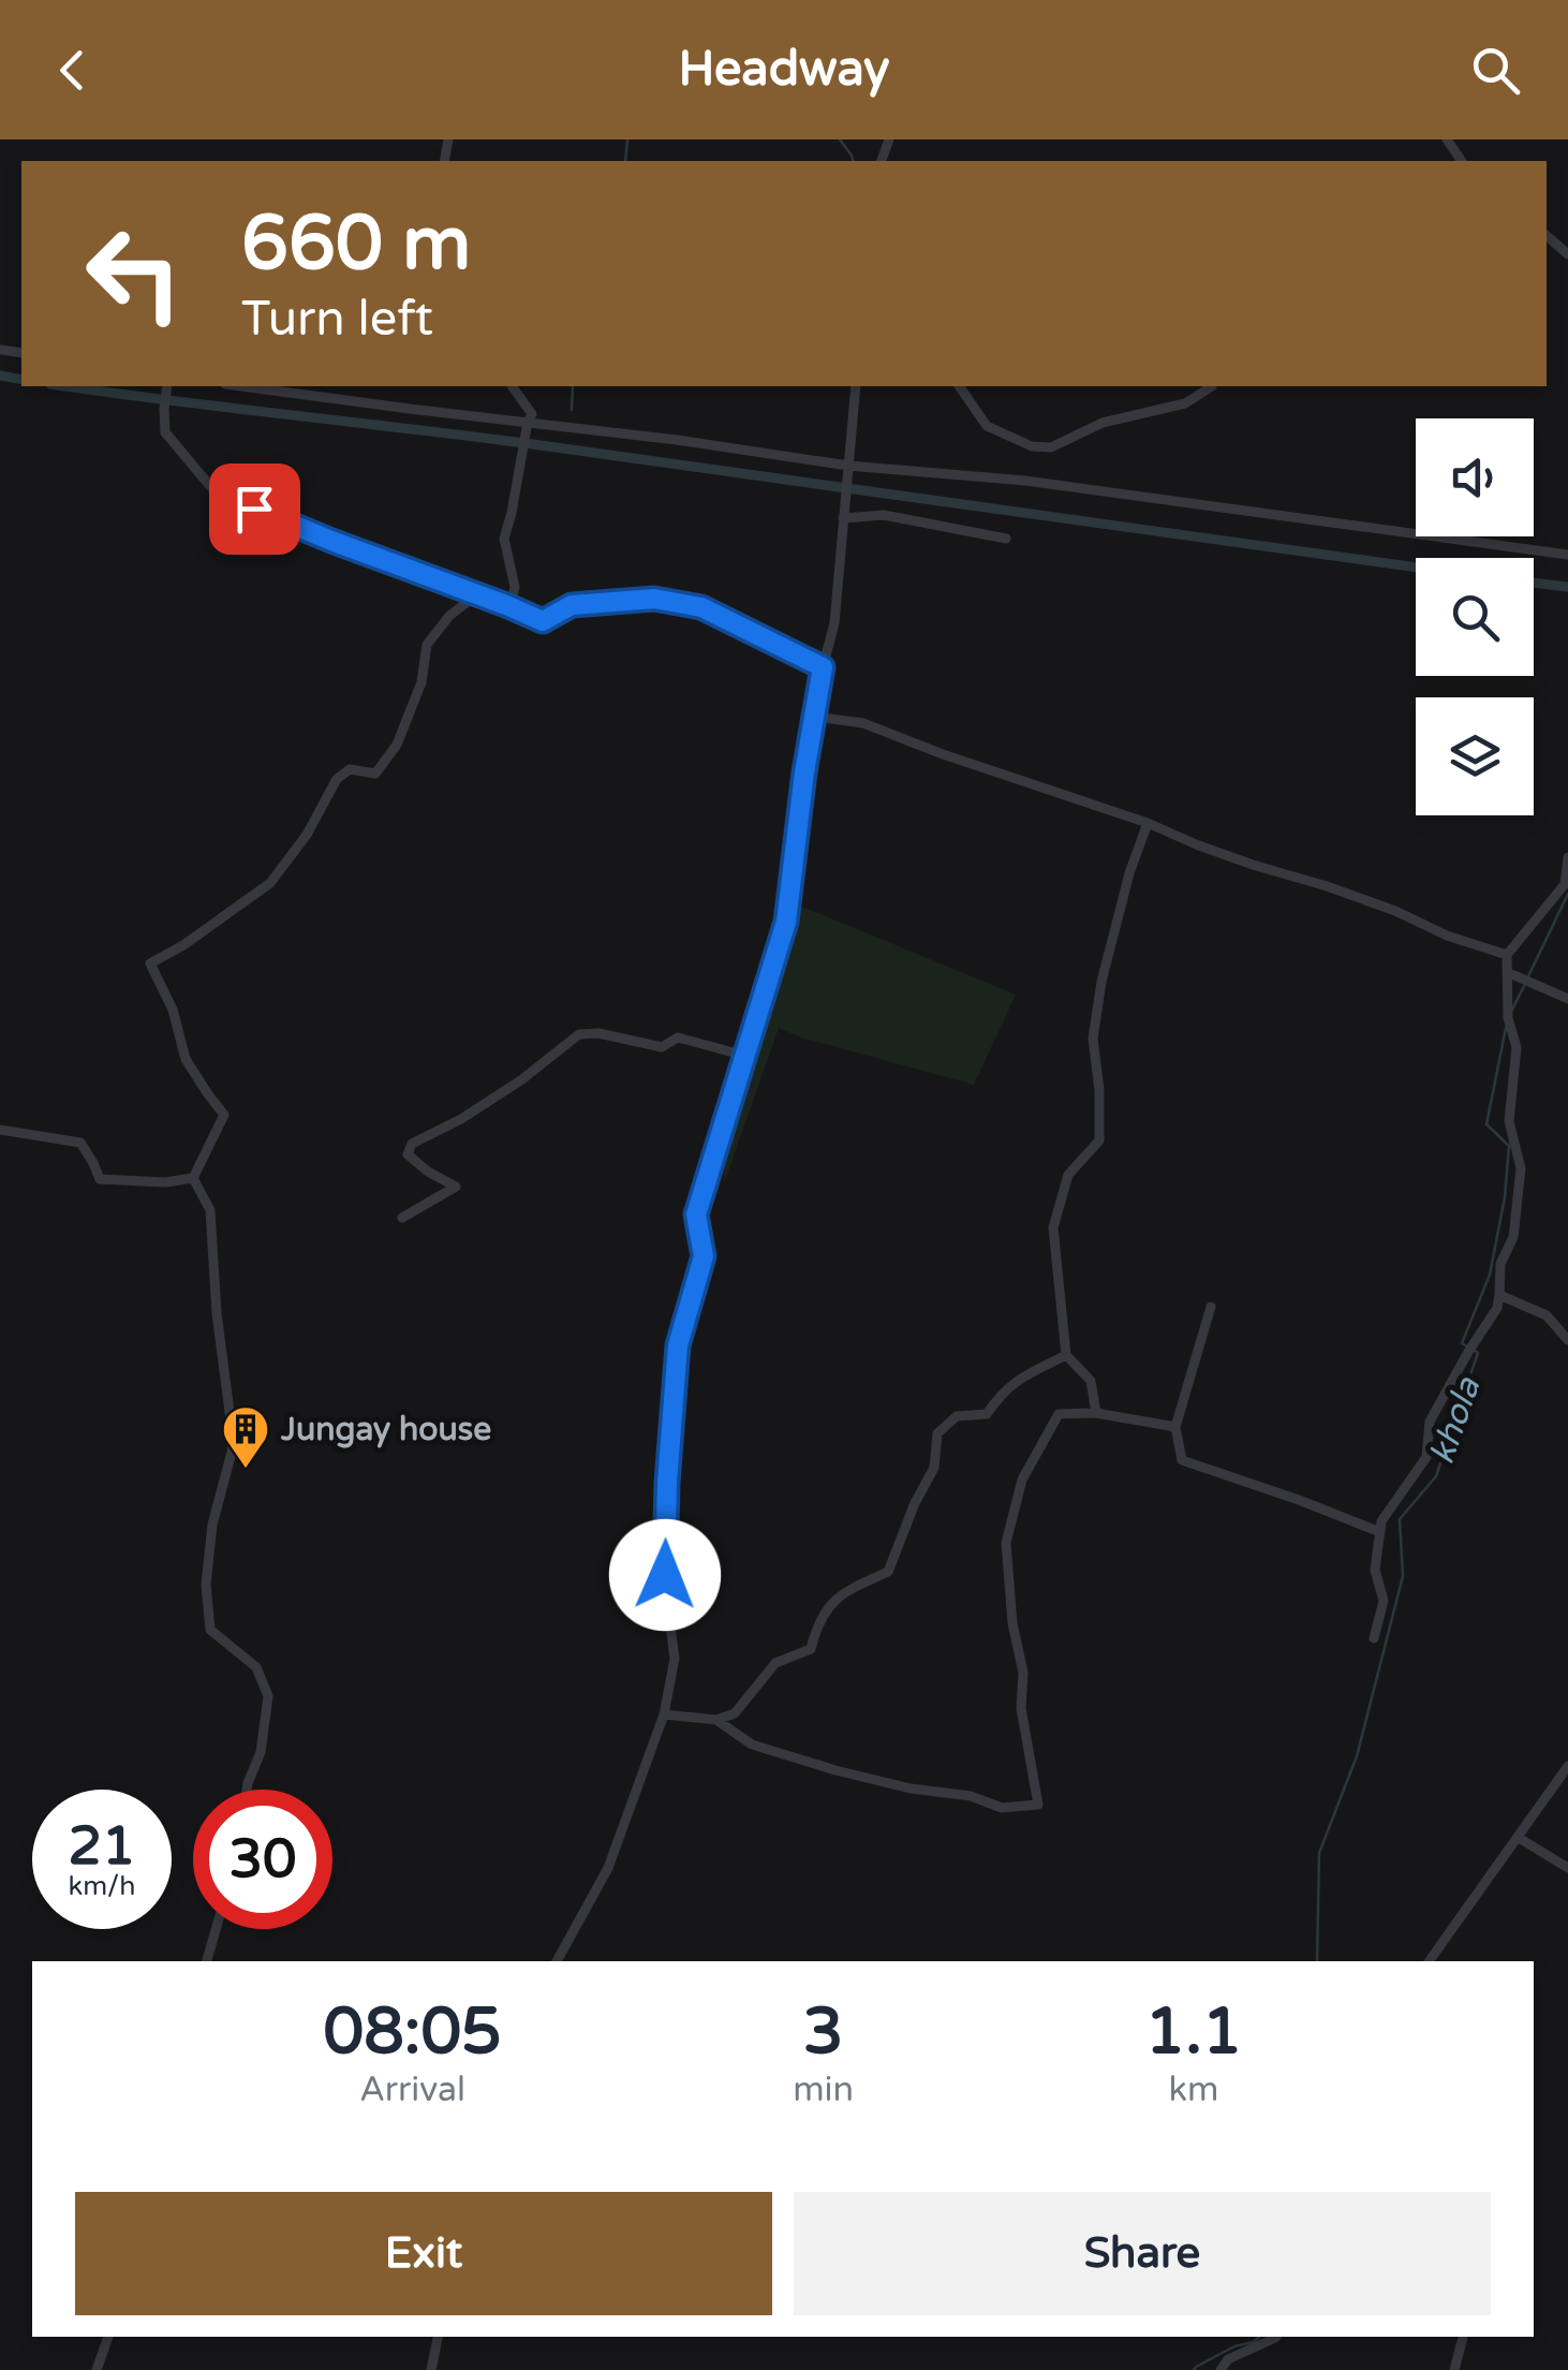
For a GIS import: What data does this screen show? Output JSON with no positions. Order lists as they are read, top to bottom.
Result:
{
  "water": ["khola"],
  "places": {
    "building": ["Jungay house"]
  },
  "page": {
    "header": "Headway",
    "turn": ["660 m", "Turn left"],
    "speed": "21 km/h",
    "limit": "30",
    "eta": [
      "08:05",
      "Arrival",
      "3",
      "min",
      "1.1",
      "km"
    ],
    "buttons": ["Exit", "Share"]
  }
}
